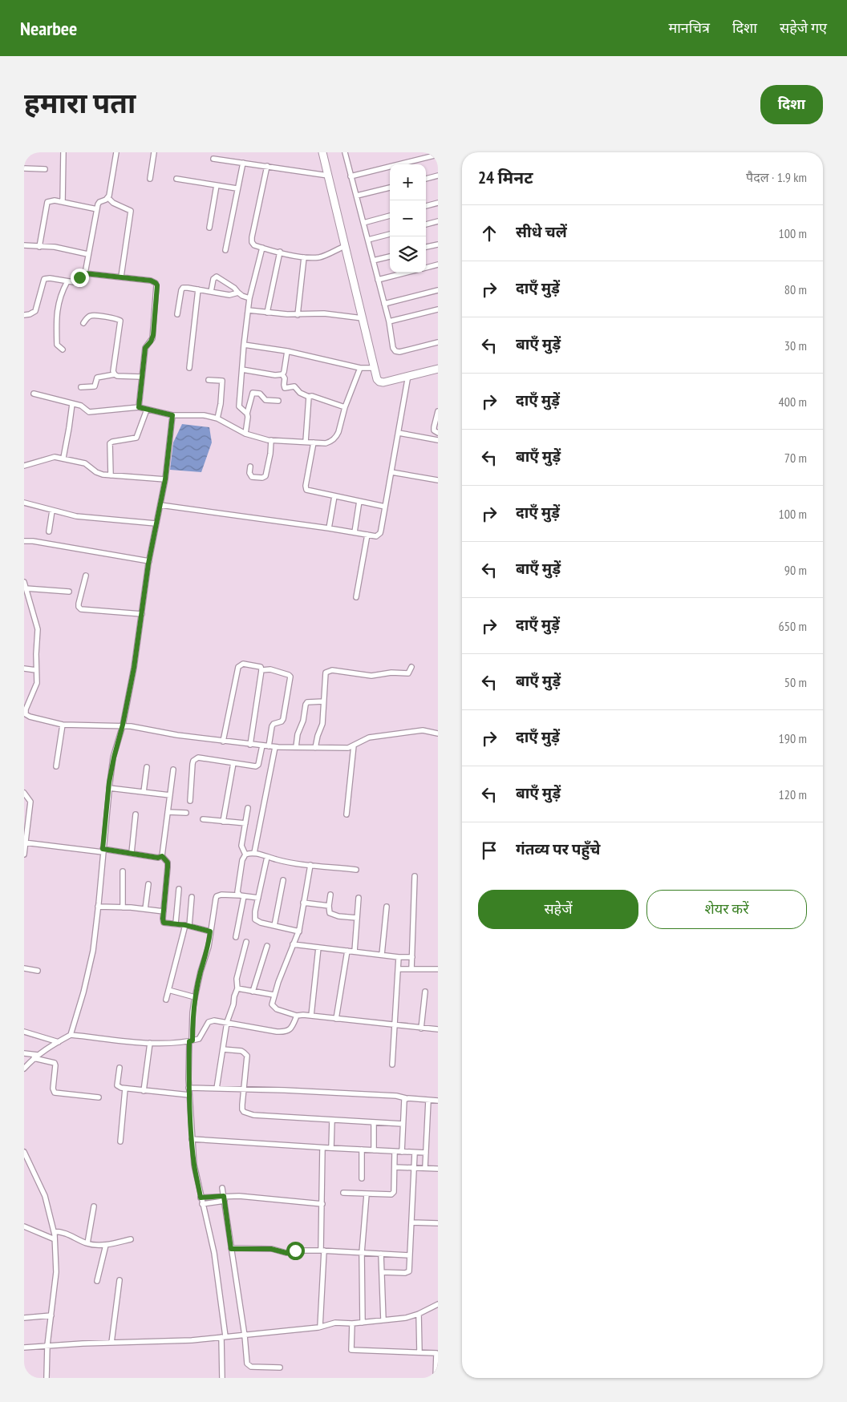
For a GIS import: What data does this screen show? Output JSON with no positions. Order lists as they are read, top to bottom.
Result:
{
  "page": {
    "header": "Nearbee",
    "nav": ["मानचित्र", "दिशा", "सहेजे गए"],
    "title": "हमारा पता",
    "buttons": [
      "दिशा",
      ["सहेजें", "शेयर करें"]
    ],
    "heading": ["24 मिनट", "पैदल · 1.9 km"],
    "map_buttons": ["+", "−"],
    "list": [
      ["सीधे चलें", "100 m"],
      ["दाएँ मुड़ें", "80 m"],
      ["बाएँ मुड़ें", "30 m"],
      ["दाएँ मुड़ें", "400 m"],
      ["बाएँ मुड़ें", "70 m"],
      ["दाएँ मुड़ें", "100 m"],
      ["बाएँ मुड़ें", "90 m"],
      ["दाएँ मुड़ें", "650 m"],
      ["बाएँ मुड़ें", "50 m"],
      ["दाएँ मुड़ें", "190 m"],
      ["बाएँ मुड़ें", "120 m"],
      "गंतव्य पर पहुँचे"
    ]
  }
}
